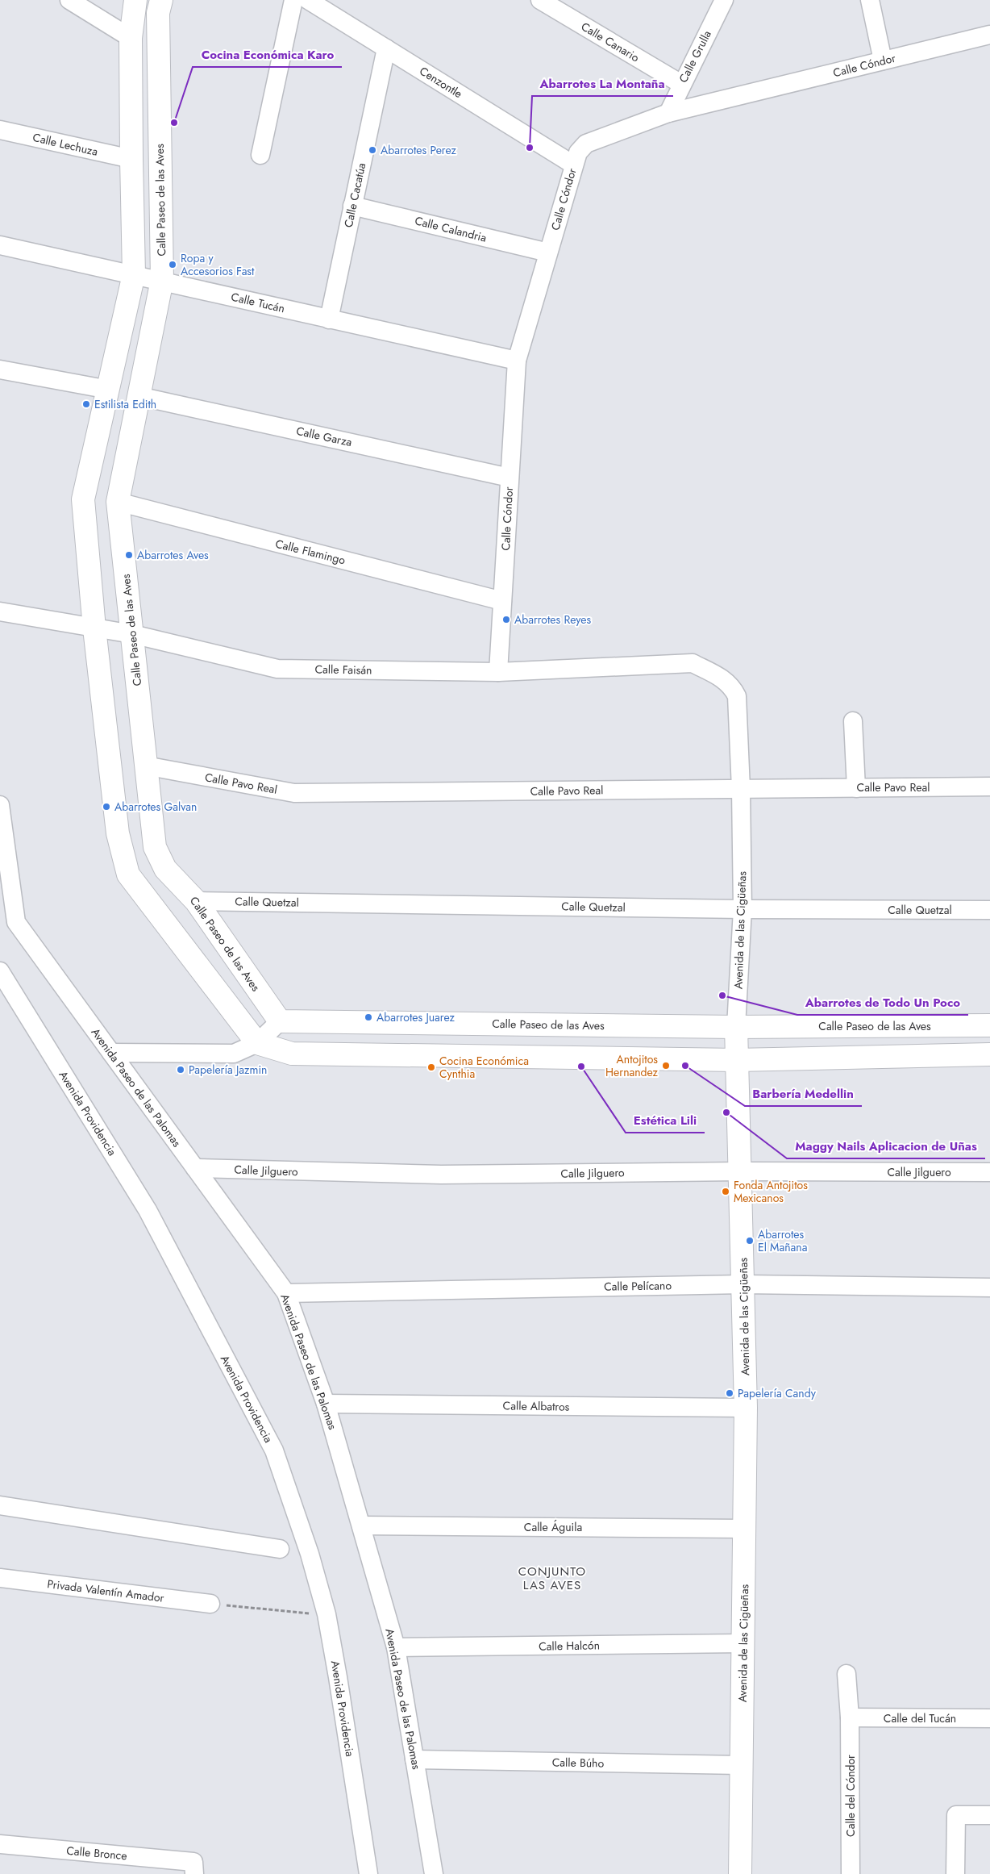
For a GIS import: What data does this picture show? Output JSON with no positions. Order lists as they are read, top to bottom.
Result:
{
  "streets": {
    "street": [
      "Calle Canario",
      "Calle Grulla",
      "Calle Cóndor",
      "Cenzontle",
      "Calle Lechuza",
      "Calle Cacatúa",
      "Calle Paseo de las Aves",
      "Calle Calandria",
      "Calle Tucán",
      "Calle Garza",
      "Calle Flamingo",
      "Calle Faisán",
      "Calle Pavo Real",
      "Calle Quetzal",
      "Avenida de las Cigüeñas",
      "Avenida Paseo de las Palomas",
      "Avenida Providencia",
      "Calle Jilguero",
      "Calle Pelícano",
      "Calle Albatros",
      "Calle Águila",
      "Privada Valentín Amador",
      "Calle Halcón",
      "Calle del Tucán",
      "Calle Búho",
      "Calle del Cóndor",
      "Calle Bronce"
    ]
  },
  "crossings": [
    ["Calle Canario", "Calle Grulla"],
    ["Calle Grulla", "Calle Cóndor"],
    ["Calle Cóndor", "Cenzontle"],
    ["Calle Cóndor", "Calle Calandria"],
    ["Calle Cóndor", "Calle Tucán"],
    ["Calle Cóndor", "Calle Garza"],
    ["Calle Cóndor", "Calle Flamingo"],
    ["Calle Cóndor", "Calle Faisán"],
    ["Cenzontle", "Calle Cacatúa"],
    ["Calle Cacatúa", "Calle Calandria"],
    ["Calle Cacatúa", "Calle Tucán"],
    ["Calle Paseo de las Aves", "Calle Tucán"],
    ["Calle Paseo de las Aves", "Calle Garza"],
    ["Calle Paseo de las Aves", "Calle Flamingo"],
    ["Calle Paseo de las Aves", "Calle Faisán"],
    ["Calle Paseo de las Aves", "Calle Pavo Real"],
    ["Calle Paseo de las Aves", "Calle Quetzal"],
    ["Calle Paseo de las Aves", "Avenida de las Cigüeñas"],
    ["Calle Faisán", "Avenida de las Cigüeñas"],
    ["Calle Pavo Real", "Avenida de las Cigüeñas"],
    ["Calle Quetzal", "Avenida de las Cigüeñas"],
    ["Avenida de las Cigüeñas", "Calle Jilguero"],
    ["Avenida de las Cigüeñas", "Calle Pelícano"],
    ["Avenida de las Cigüeñas", "Calle Albatros"],
    ["Avenida de las Cigüeñas", "Calle Águila"],
    ["Avenida de las Cigüeñas", "Calle Halcón"],
    ["Avenida de las Cigüeñas", "Calle Búho"],
    ["Avenida Paseo de las Palomas", "Calle Jilguero"],
    ["Avenida Paseo de las Palomas", "Calle Pelícano"],
    ["Avenida Paseo de las Palomas", "Calle Albatros"],
    ["Avenida Paseo de las Palomas", "Calle Águila"],
    ["Avenida Paseo de las Palomas", "Calle Halcón"],
    ["Avenida Paseo de las Palomas", "Calle Búho"],
    ["Calle del Tucán", "Calle del Cóndor"]
  ],
  "districts": ["CONJUNTO LAS AVES"],
  "places": [
    "Cocina Económica Karo",
    "Abarrotes La Montaña",
    "Abarrotes Perez",
    "Ropa y Accesorios Fast",
    "Estilista Edith",
    "Abarrotes Aves",
    "Abarrotes Reyes",
    "Abarrotes Galvan",
    "Abarrotes de Todo Un Poco",
    "Abarrotes Juarez",
    "Antojitos Hernandez",
    "Barbería Medellin",
    "Estética Lili",
    "Cocina Económica Cynthia",
    "Papelería Jazmin",
    "Maggy Nails Aplicacion de Uñas",
    "Fonda Antojitos Mexicanos",
    "Abarrotes El Mañana",
    "Papelería Candy"
  ]
}
